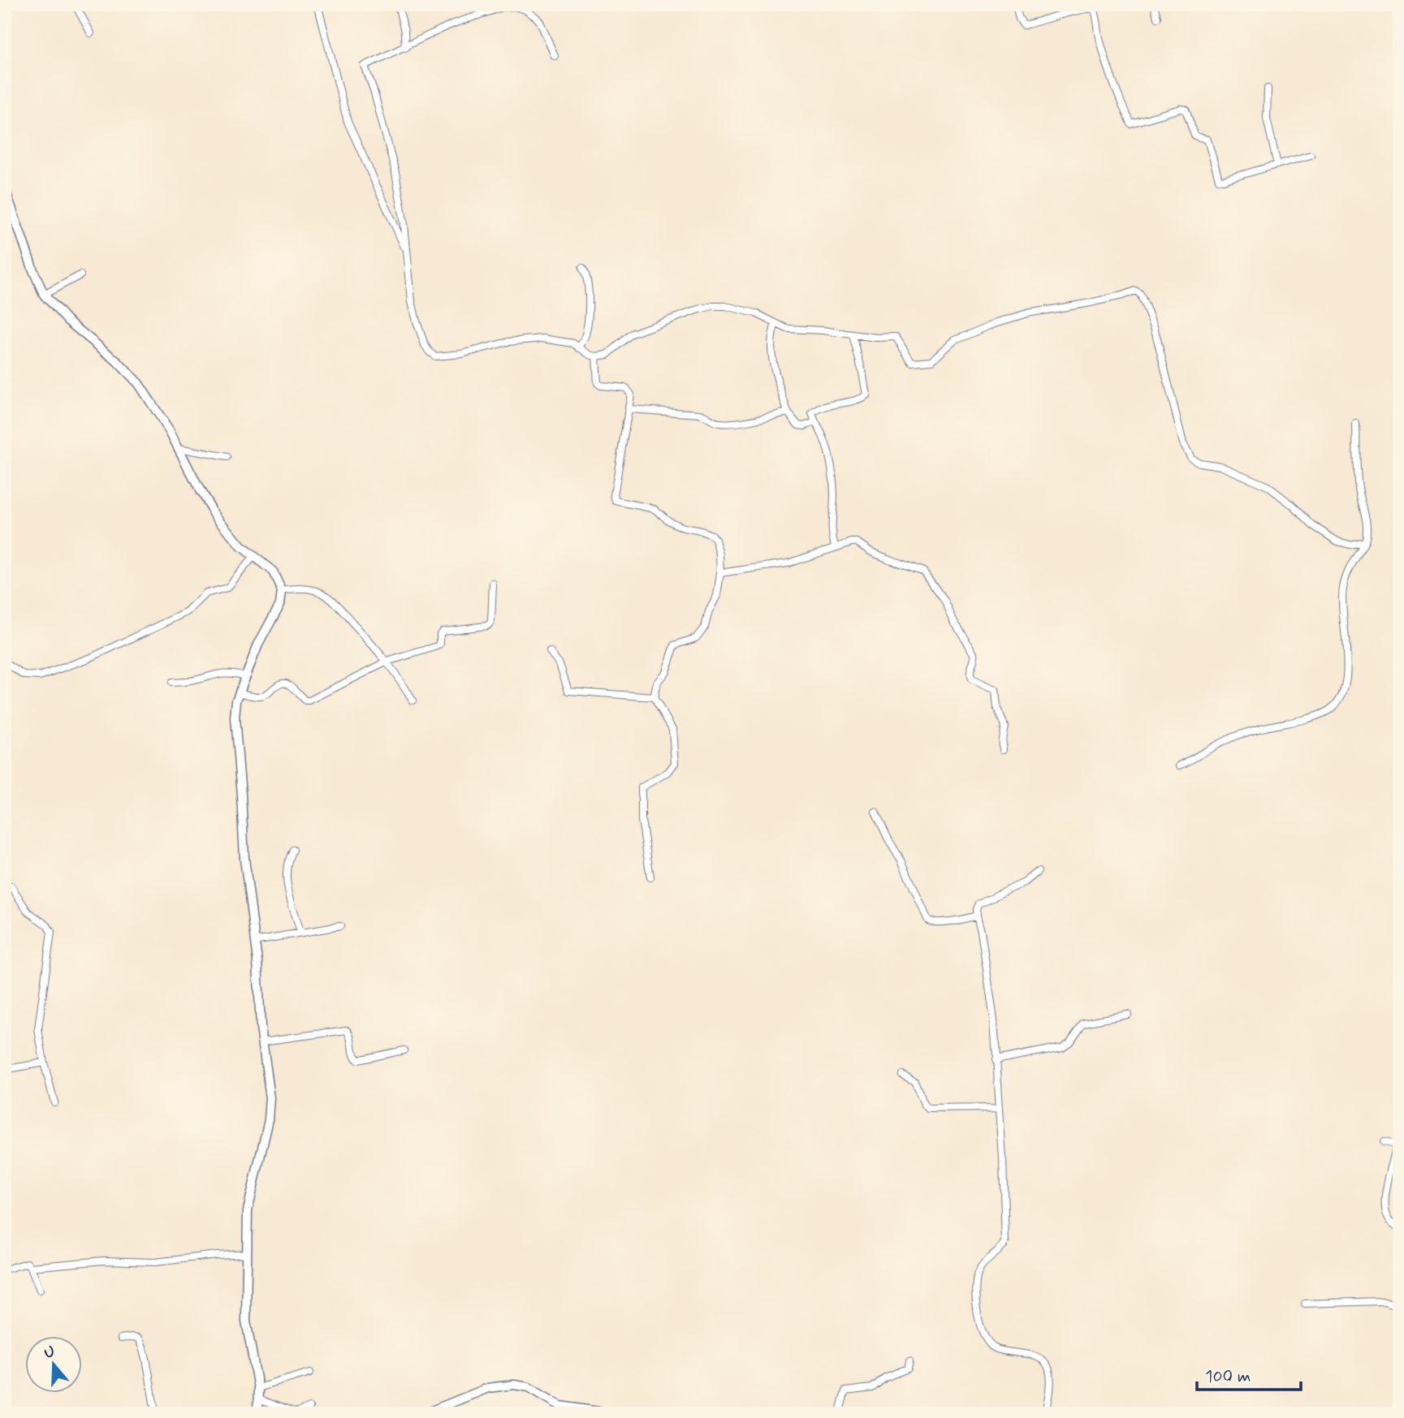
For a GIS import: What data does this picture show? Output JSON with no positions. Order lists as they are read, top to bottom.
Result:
{
  "scale_bar": "100 m",
  "north": "top"
}
